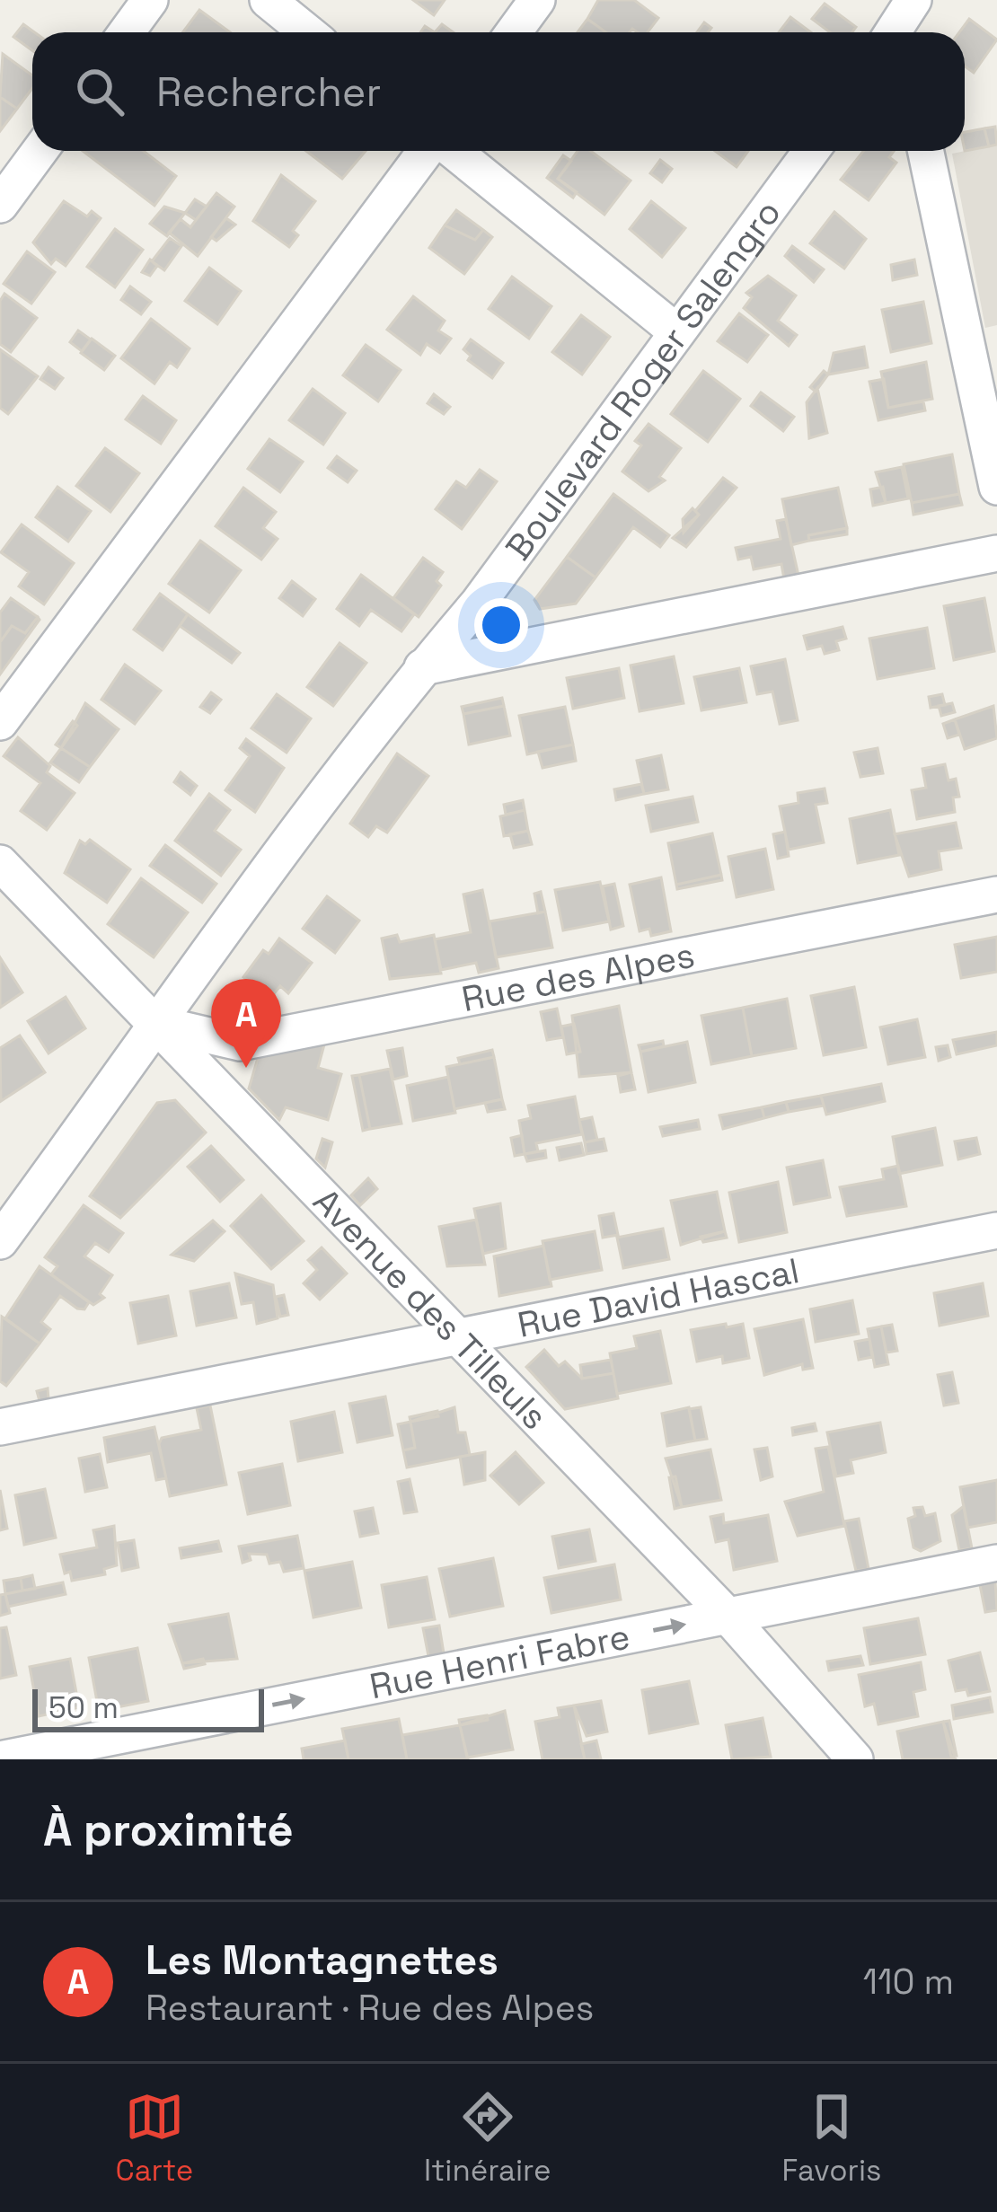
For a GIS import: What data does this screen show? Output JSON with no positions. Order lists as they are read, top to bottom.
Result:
{
  "streets": {
    "street": [
      "Boulevard Roger Salengro",
      "Rue des Alpes",
      "Rue David Hascal",
      "Avenue des Tilleuls",
      "Rue Henri Fabre"
    ]
  },
  "crossings": [
    ["Boulevard Roger Salengro", "Rue des Alpes"],
    ["Boulevard Roger Salengro", "Avenue des Tilleuls"],
    ["Rue des Alpes", "Avenue des Tilleuls"],
    ["Rue David Hascal", "Avenue des Tilleuls"],
    ["Avenue des Tilleuls", "Rue Henri Fabre"]
  ],
  "one_way": ["Rue Henri Fabre"],
  "scale_bar": "50 m",
  "page": {
    "search": "Rechercher",
    "pins": "A",
    "scale": "50 m",
    "heading": "À proximité",
    "list": [
      {
        "mark": "A",
        "name": "Les Montagnettes",
        "note": "Restaurant · Rue des Alpes",
        "value": "110 m"
      }
    ],
    "nav": ["Carte", "Itinéraire", "Favoris"]
  }
}
